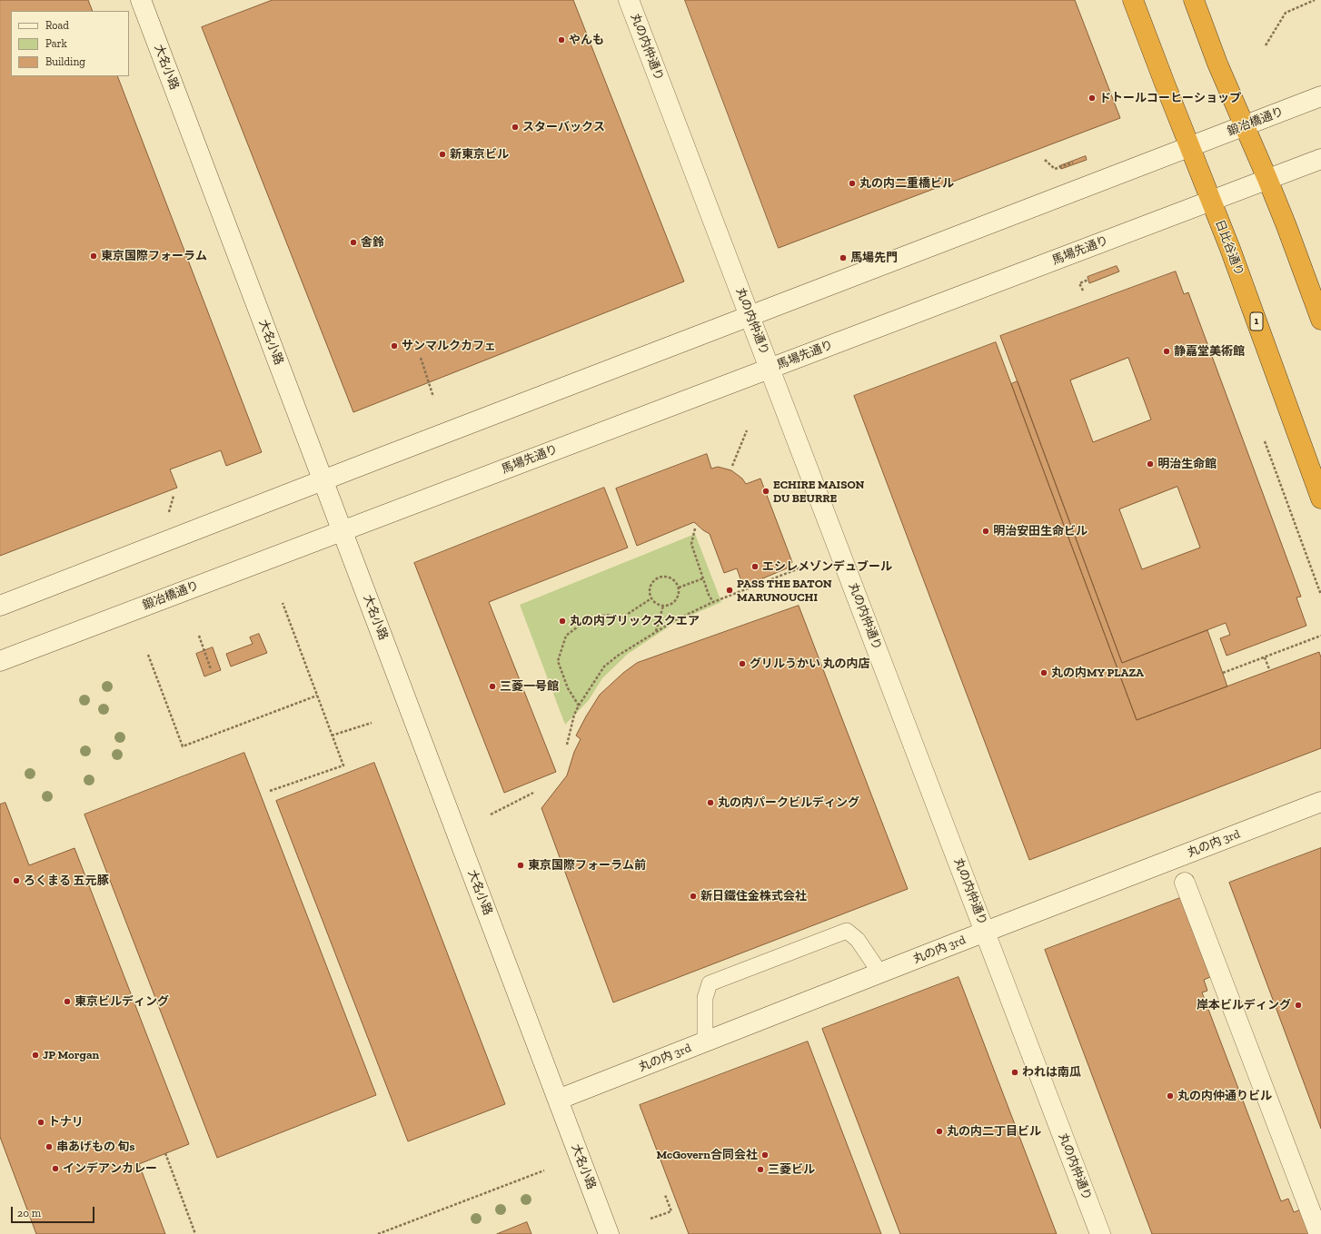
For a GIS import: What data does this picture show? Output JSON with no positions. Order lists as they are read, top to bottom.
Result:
{
  "streets": {
    "highway": ["日比谷通り", "1"],
    "main road": [
      "丸の内仲通り",
      "大名小路",
      "鍛冶橋通り",
      "馬場先通り",
      "丸の内 3rd"
    ]
  },
  "crossings": [
    ["丸の内仲通り", "馬場先通り"],
    ["丸の内仲通り", "丸の内 3rd"],
    ["大名小路", "鍛冶橋通り"],
    ["大名小路", "馬場先通り"],
    ["大名小路", "丸の内 3rd"],
    ["鍛冶橋通り", "日比谷通り"],
    ["鍛冶橋通り", "馬場先通り"],
    ["日比谷通り", "馬場先通り"]
  ],
  "places": [
    "やんも",
    "ドトールコーヒーショップ",
    "スターバックス",
    "新東京ビル",
    "丸の内二重橋ビル",
    "舎鈴",
    "東京国際フォーラム",
    "馬場先門",
    "サンマルクカフェ",
    "静嘉堂美術館",
    "明治生命館",
    "ECHIRE MAISON DU BEURRE",
    "明治安田生命ビル",
    "エシレメゾンデュブール",
    "PASS THE BATON MARUNOUCHI",
    "丸の内ブリックスクエア",
    "グリルうかい 丸の内店",
    "丸の内MY PLAZA",
    "三菱一号館",
    "丸の内パークビルディング",
    "東京国際フォーラム前",
    "ろくまる 五元豚",
    "新日鐵住金株式会社",
    "東京ビルディング",
    "岸本ビルディング",
    "JP Morgan",
    "われは南瓜",
    "丸の内仲通りビル",
    "トナリ",
    "丸の内二丁目ビル",
    "串あげもの 旬s",
    "McGovern合同会社",
    "インデアンカレー",
    "三菱ビル"
  ],
  "legend": ["Road", "Park", "Building"],
  "scale_bar": "20 m"
}
